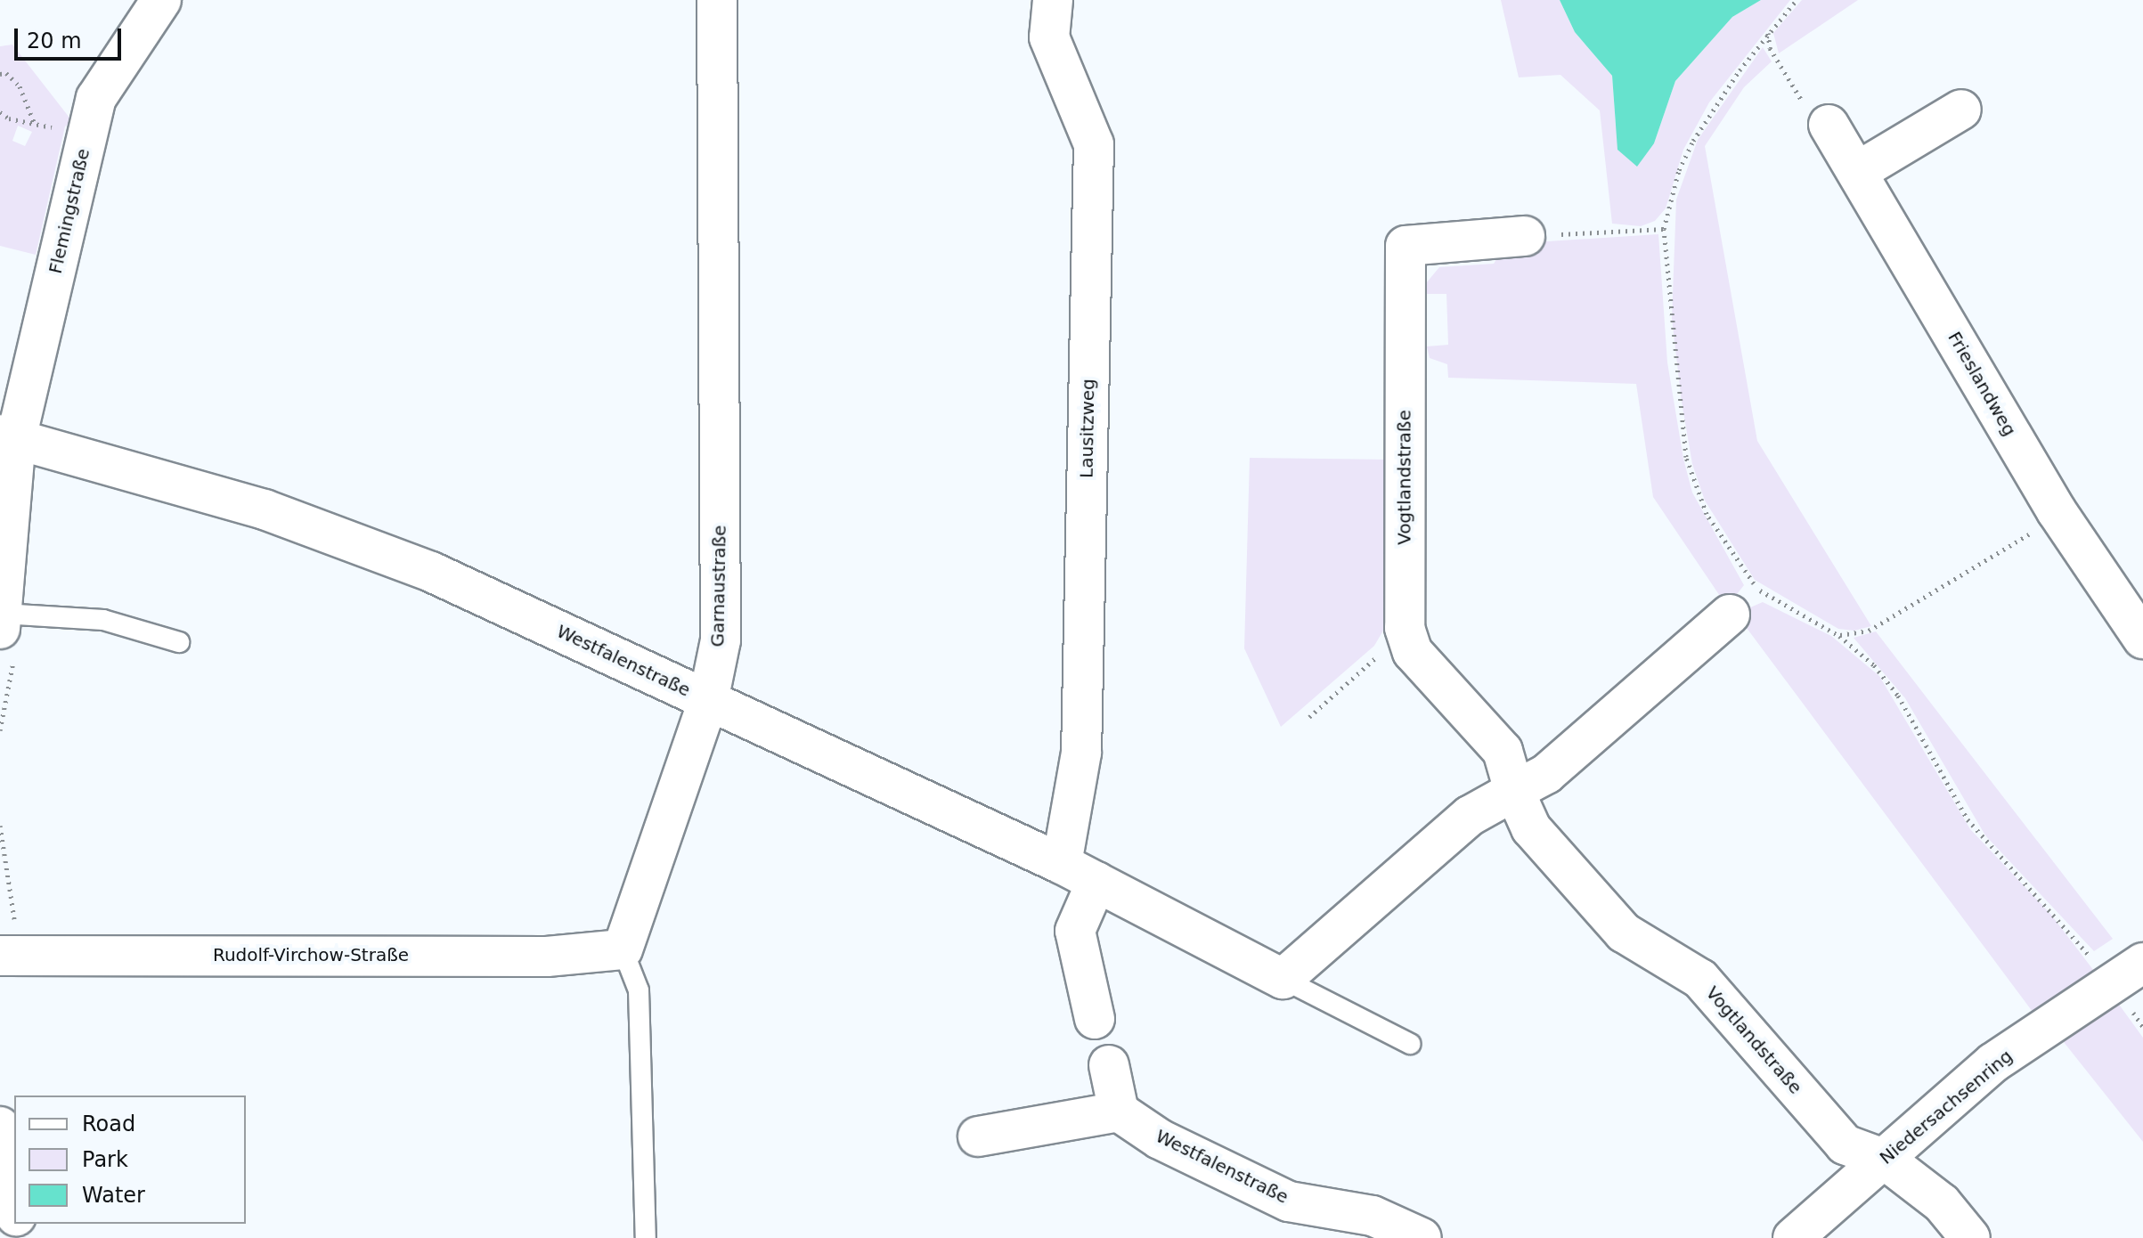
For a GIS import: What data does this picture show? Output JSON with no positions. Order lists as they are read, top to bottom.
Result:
{
  "streets": {
    "street": [
      "Flemingstraße",
      "Frieslandweg",
      "Lausitzweg",
      "Vogtlandstraße",
      "Garnaustraße",
      "Westfalenstraße",
      "Rudolf-Virchow-Straße",
      "Niedersachsenring"
    ]
  },
  "crossings": [
    ["Flemingstraße", "Westfalenstraße"],
    ["Lausitzweg", "Westfalenstraße"],
    ["Vogtlandstraße", "Niedersachsenring"],
    ["Garnaustraße", "Westfalenstraße"],
    ["Garnaustraße", "Rudolf-Virchow-Straße"]
  ],
  "legend": ["Road", "Park", "Water"],
  "scale_bar": "20 m"
}
